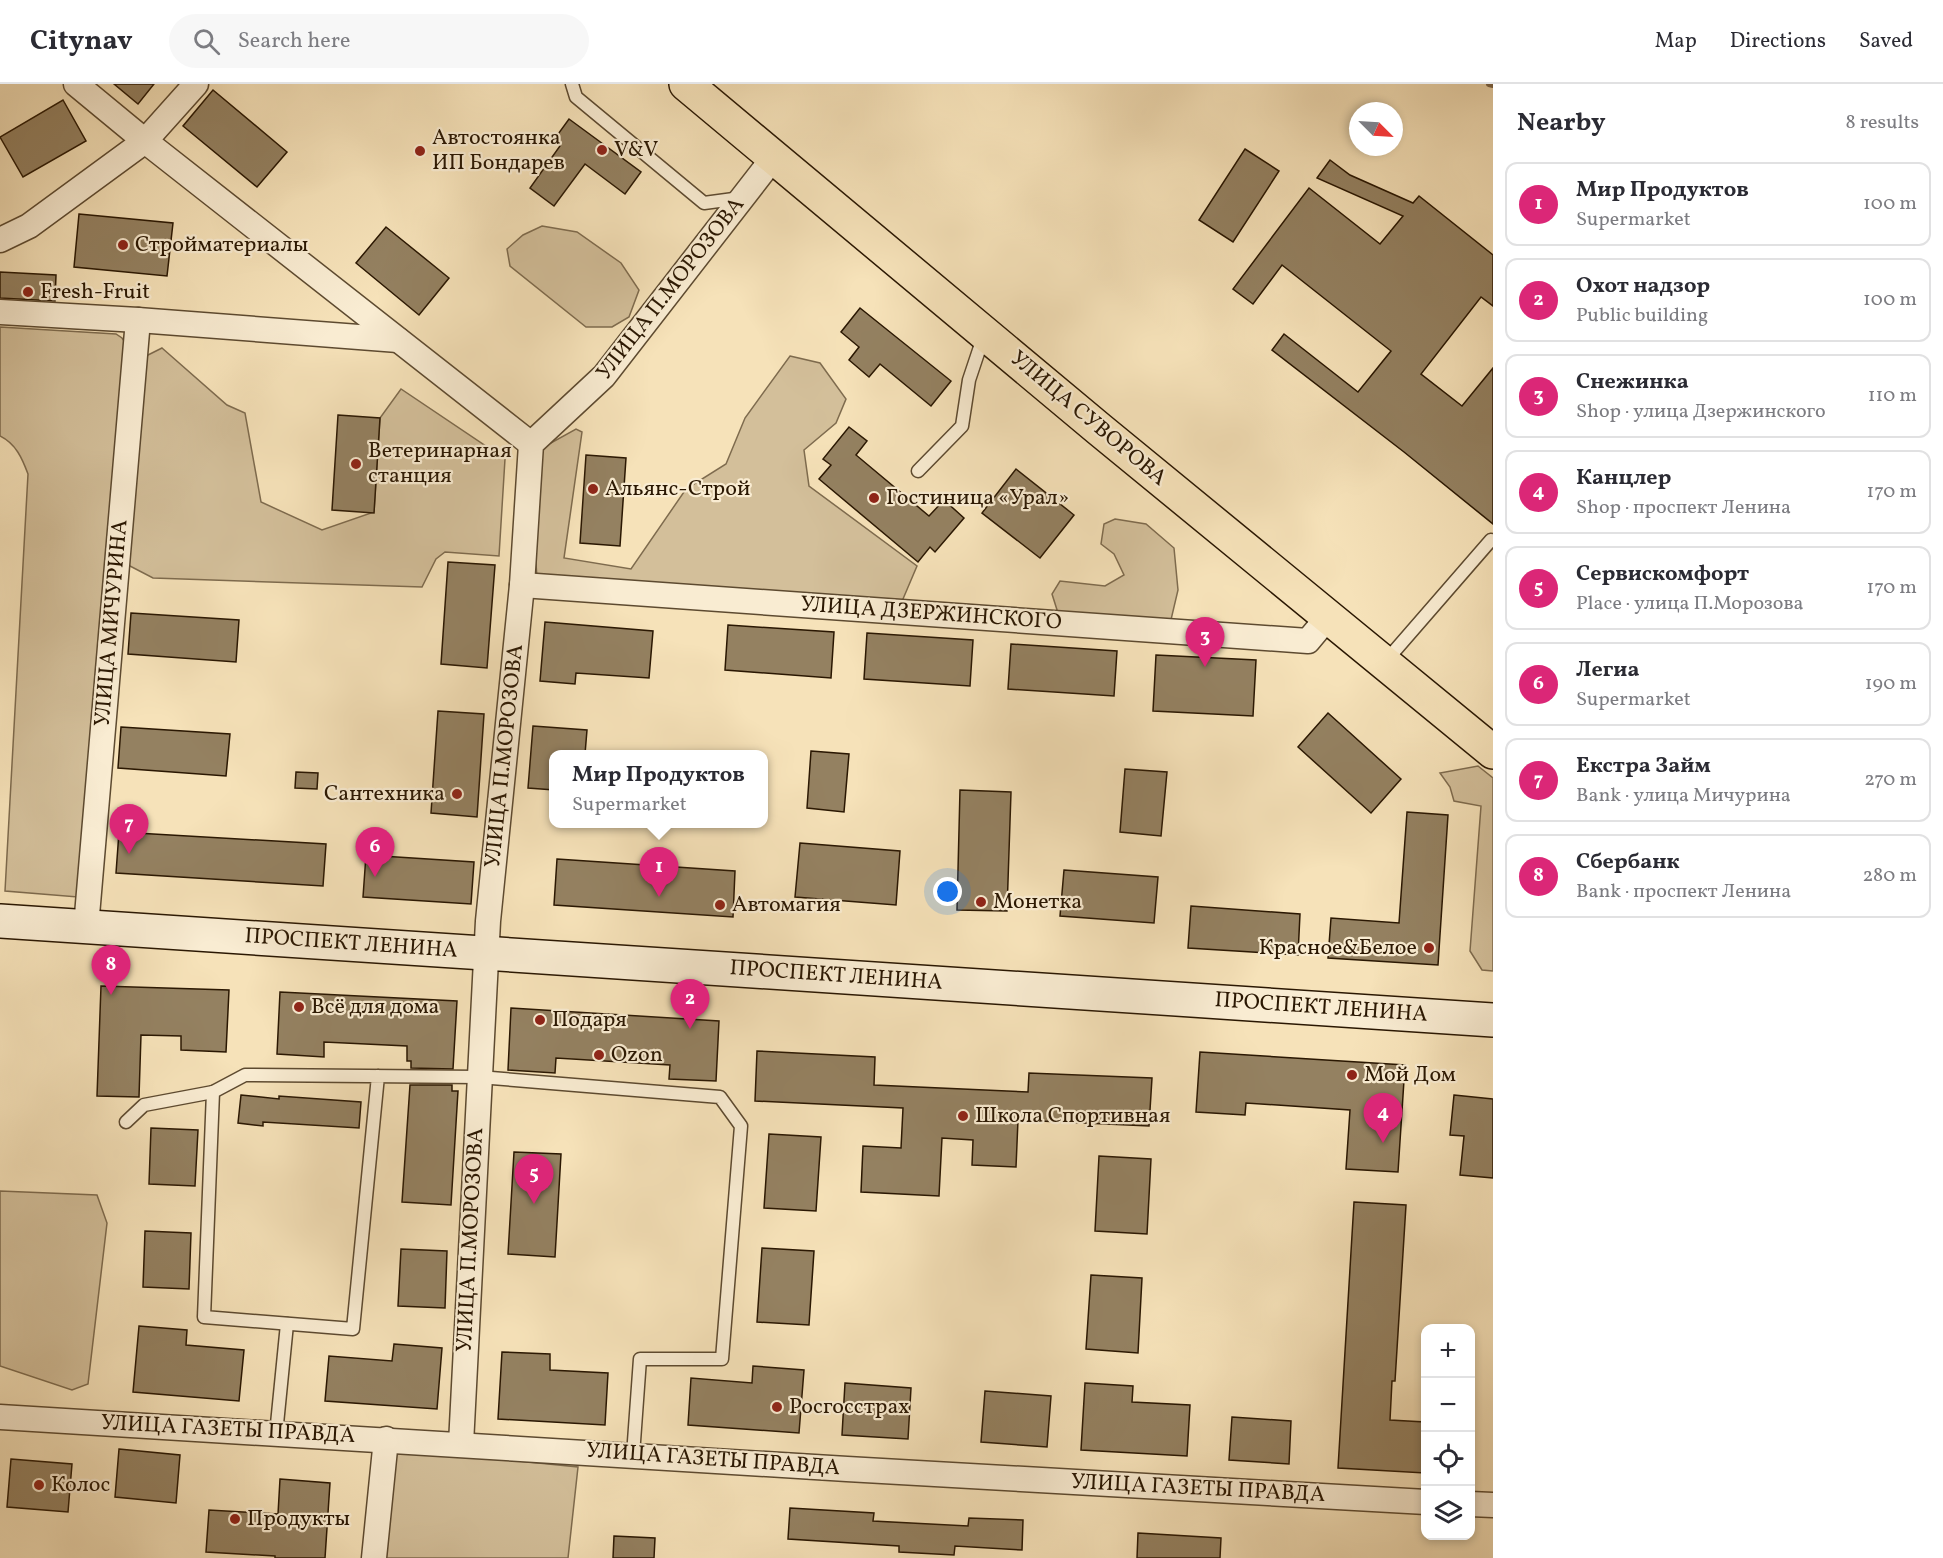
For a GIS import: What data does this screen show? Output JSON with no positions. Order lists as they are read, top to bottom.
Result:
{
  "streets": {
    "main road": ["УЛИЦА СУВОРОВА", "ПРОСПЕКТ ЛЕНИНА"],
    "street": [
      "УЛИЦА П.МОРОЗОВА",
      "УЛИЦА ДЗЕРЖИНСКОГО",
      "УЛИЦА МИЧУРИНА",
      "УЛИЦА ГАЗЕТЫ ПРАВДА"
    ]
  },
  "crossings": [
    ["УЛИЦА П.МОРОЗОВА", "УЛИЦА СУВОРОВА"],
    ["УЛИЦА П.МОРОЗОВА", "УЛИЦА ДЗЕРЖИНСКОГО"],
    ["УЛИЦА П.МОРОЗОВА", "ПРОСПЕКТ ЛЕНИНА"],
    ["УЛИЦА П.МОРОЗОВА", "УЛИЦА ГАЗЕТЫ ПРАВДА"],
    ["УЛИЦА СУВОРОВА", "УЛИЦА ДЗЕРЖИНСКОГО"],
    ["УЛИЦА МИЧУРИНА", "ПРОСПЕКТ ЛЕНИНА"]
  ],
  "places": [
    "V&V",
    "Автостоянка ИП Бондарев",
    "Стройматериалы",
    "Fresh-Fruit",
    "Ветеринарная станция",
    "Альянс-Строй",
    "Гостиница «Урал»",
    "Сантехника",
    "Монетка",
    "Автомагия",
    "Красное&Белое",
    "Всё для дома",
    "Подаря",
    "Ozon",
    "Мой Дом",
    "Школа Спортивная",
    "Росгосстрах",
    "Колос",
    "Продукты"
  ],
  "north": "bottom right",
  "page": {
    "header": "Citynav",
    "search": "Search here",
    "nav": ["Map", "Directions", "Saved"],
    "heading": ["Nearby", "8 results"],
    "list": [
      {
        "mark": "1",
        "name": "Мир Продуктов",
        "note": "Supermarket",
        "value": "100 m"
      },
      {
        "mark": "2",
        "name": "Охот надзор",
        "note": "Public building",
        "value": "100 m"
      },
      {
        "mark": "3",
        "name": "Снежинка",
        "note": "Shop · улица Дзержинского",
        "value": "110 m"
      },
      {
        "mark": "4",
        "name": "Канцлер",
        "note": "Shop · проспект Ленина",
        "value": "170 m"
      },
      {
        "mark": "5",
        "name": "Сервискомфорт",
        "note": "Place · улица П.Морозова",
        "value": "170 m"
      },
      {
        "mark": "6",
        "name": "Легиа",
        "note": "Supermarket",
        "value": "190 m"
      },
      {
        "mark": "7",
        "name": "Екстра Займ",
        "note": "Bank · улица Мичурина",
        "value": "270 m"
      },
      {
        "mark": "8",
        "name": "Сбербанк",
        "note": "Bank · проспект Ленина",
        "value": "280 m"
      }
    ],
    "pins": [
      "3",
      "7",
      "6",
      "1",
      "8",
      "2",
      "4",
      "5"
    ],
    "popup": ["Мир Продуктов", "Supermarket"],
    "map_buttons": ["+", "−"]
  }
}
